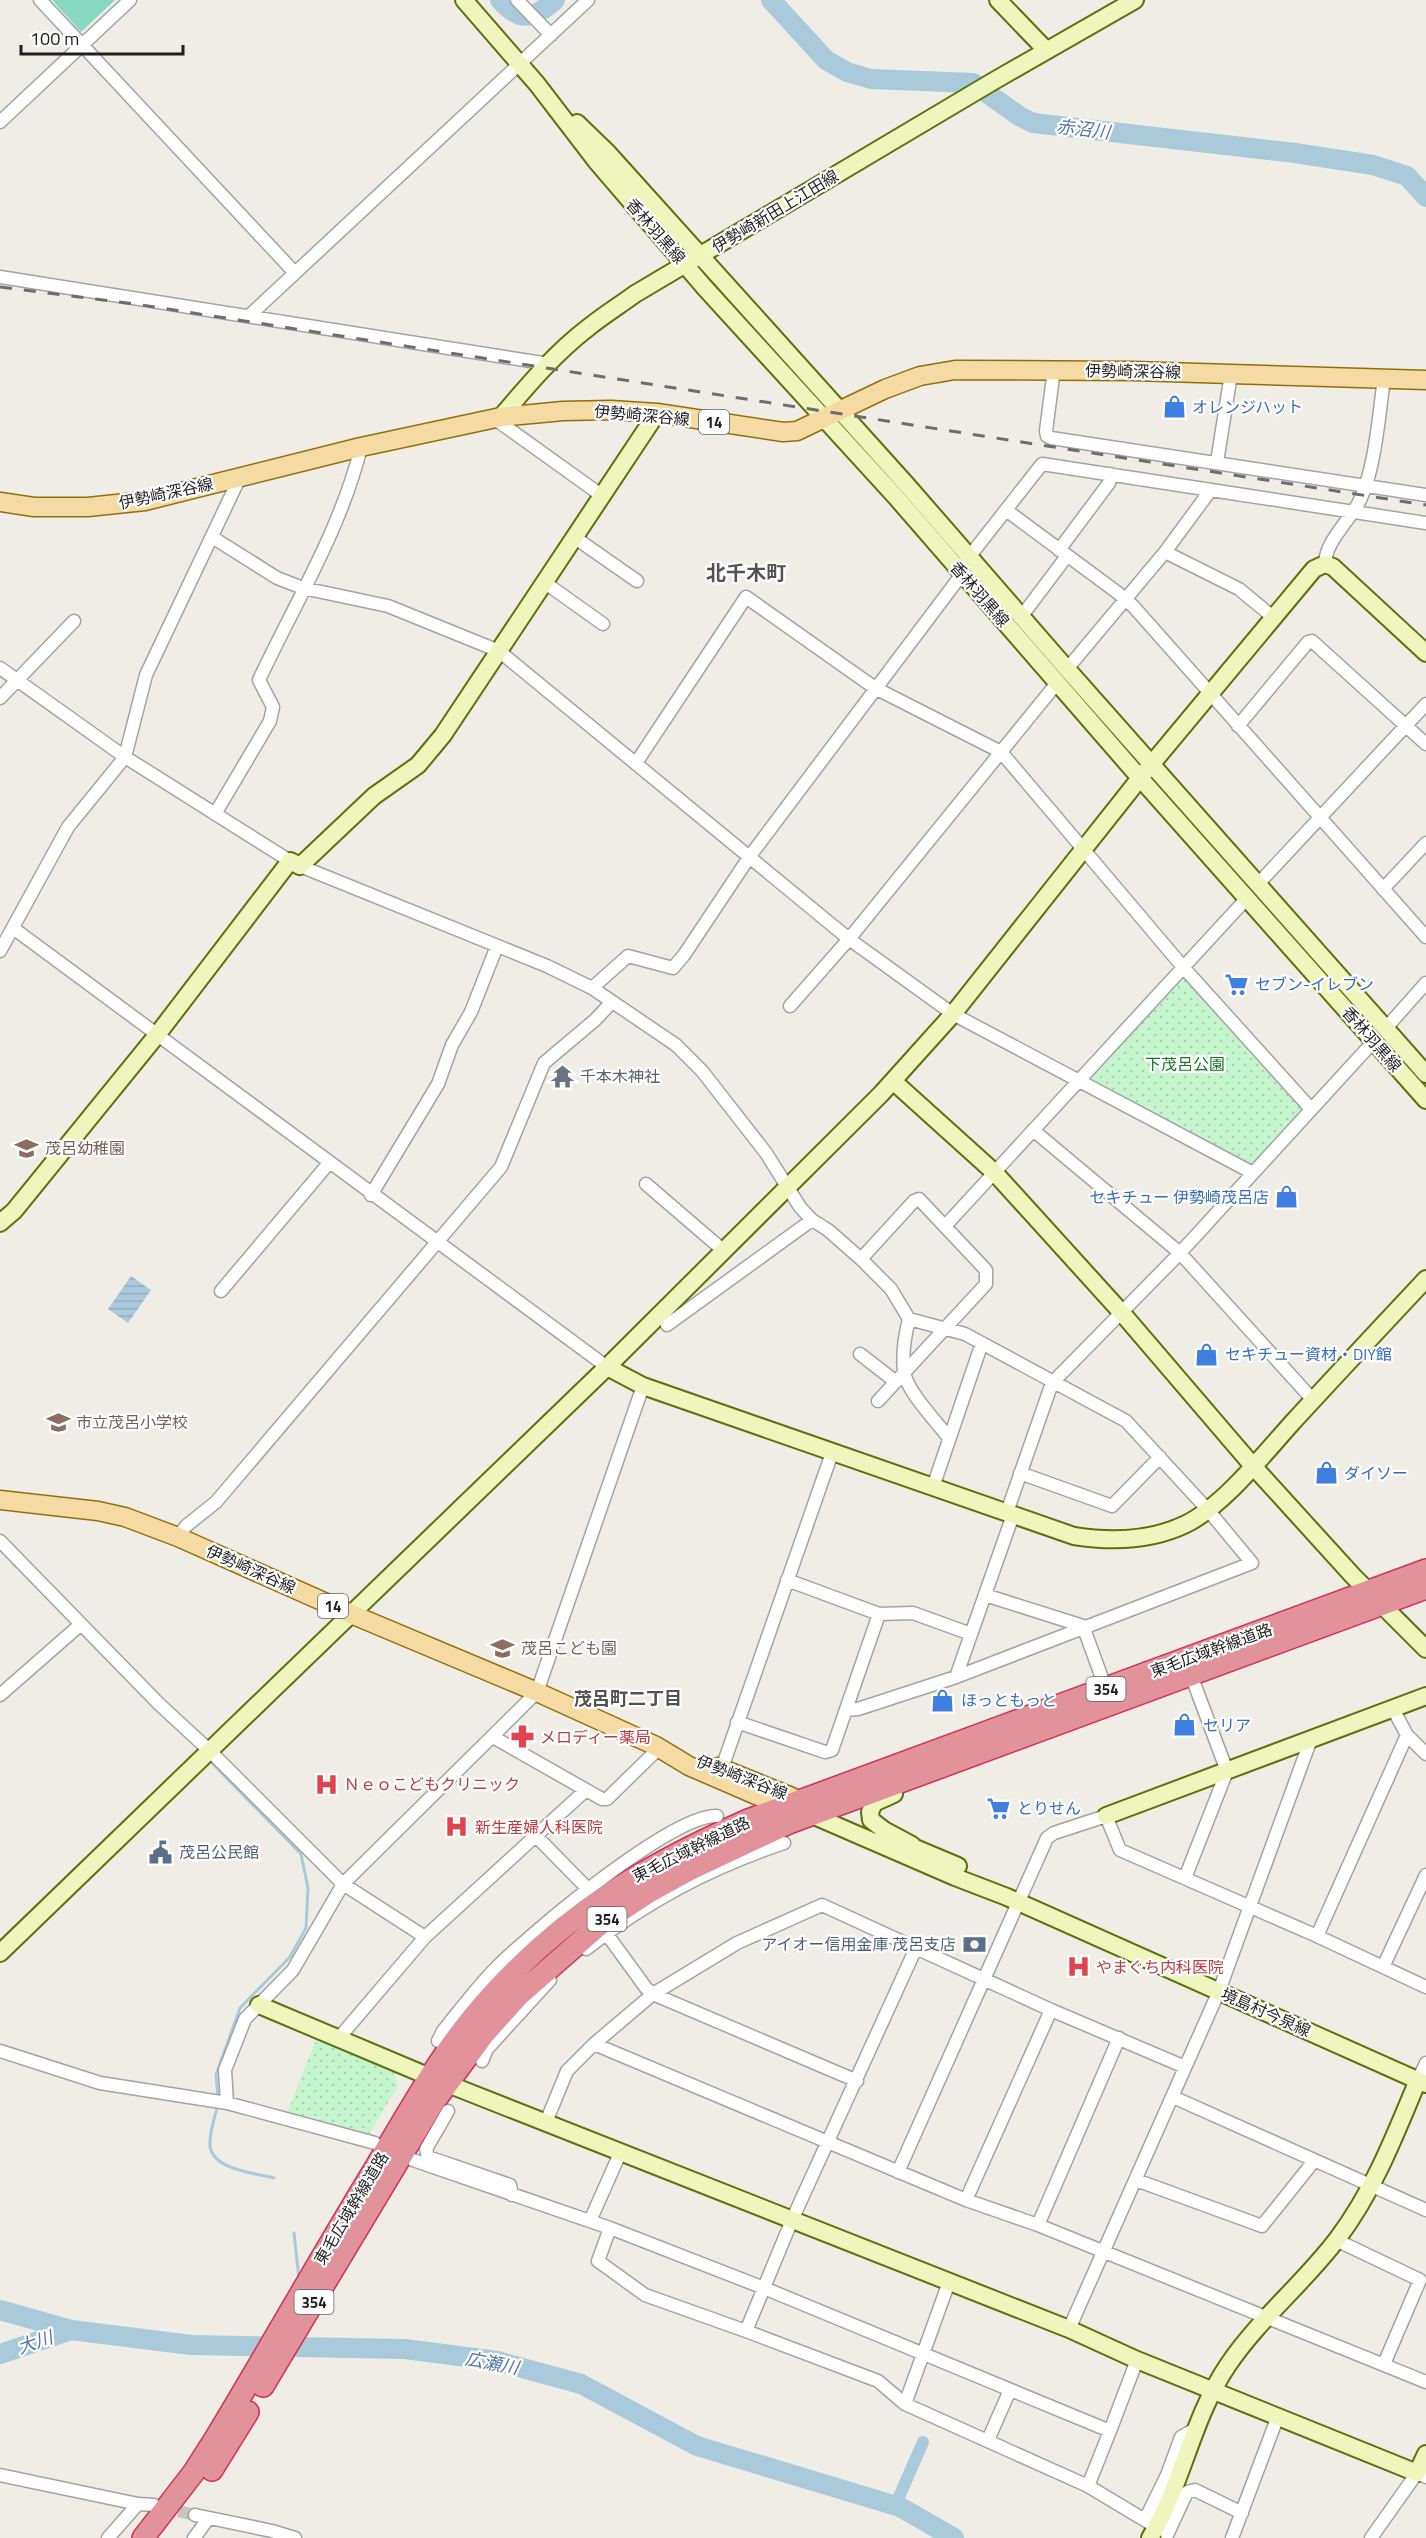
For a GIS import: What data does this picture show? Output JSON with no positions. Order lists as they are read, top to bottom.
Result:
{
  "streets": {
    "highway": ["東毛広域幹線道路", "354"],
    "main road": ["伊勢崎深谷線", "14"],
    "street": ["伊勢崎新田上江田線", "香林羽黒線", "境島村今泉線"]
  },
  "crossings": [
    ["伊勢崎新田上江田線", "香林羽黒線"],
    ["伊勢崎新田上江田線", "伊勢崎深谷線"],
    ["香林羽黒線", "伊勢崎深谷線"],
    ["伊勢崎深谷線", "東毛広域幹線道路"],
    ["伊勢崎深谷線", "境島村今泉線"],
    ["東毛広域幹線道路", "境島村今泉線"]
  ],
  "districts": ["北千木町", "茂呂町二丁目"],
  "water": ["赤沼川", "大川", "広瀬川"],
  "parks": ["下茂呂公園"],
  "places": {
    "shop": [
      "オレンジハット",
      "セキチュー 伊勢崎茂呂店",
      "セキチュー資材・DIY館",
      "ダイソー",
      "ほっともっと",
      "セリア"
    ],
    "supermarket": ["セブン-イレブン", "とりせん"],
    "temple": ["千本木神社"],
    "school or university": ["茂呂幼稚園", "市立茂呂小学校", "茂呂こども園"],
    "pharmacy": ["メロディー薬局"],
    "hospital": ["Ｎｅｏこどもクリニック", "新生産婦人科医院", "やまぐち内科医院"],
    "public building": ["茂呂公民館"],
    "bank": ["アイオー信用金庫 茂呂支店"]
  },
  "scale_bar": "100 m"
}
